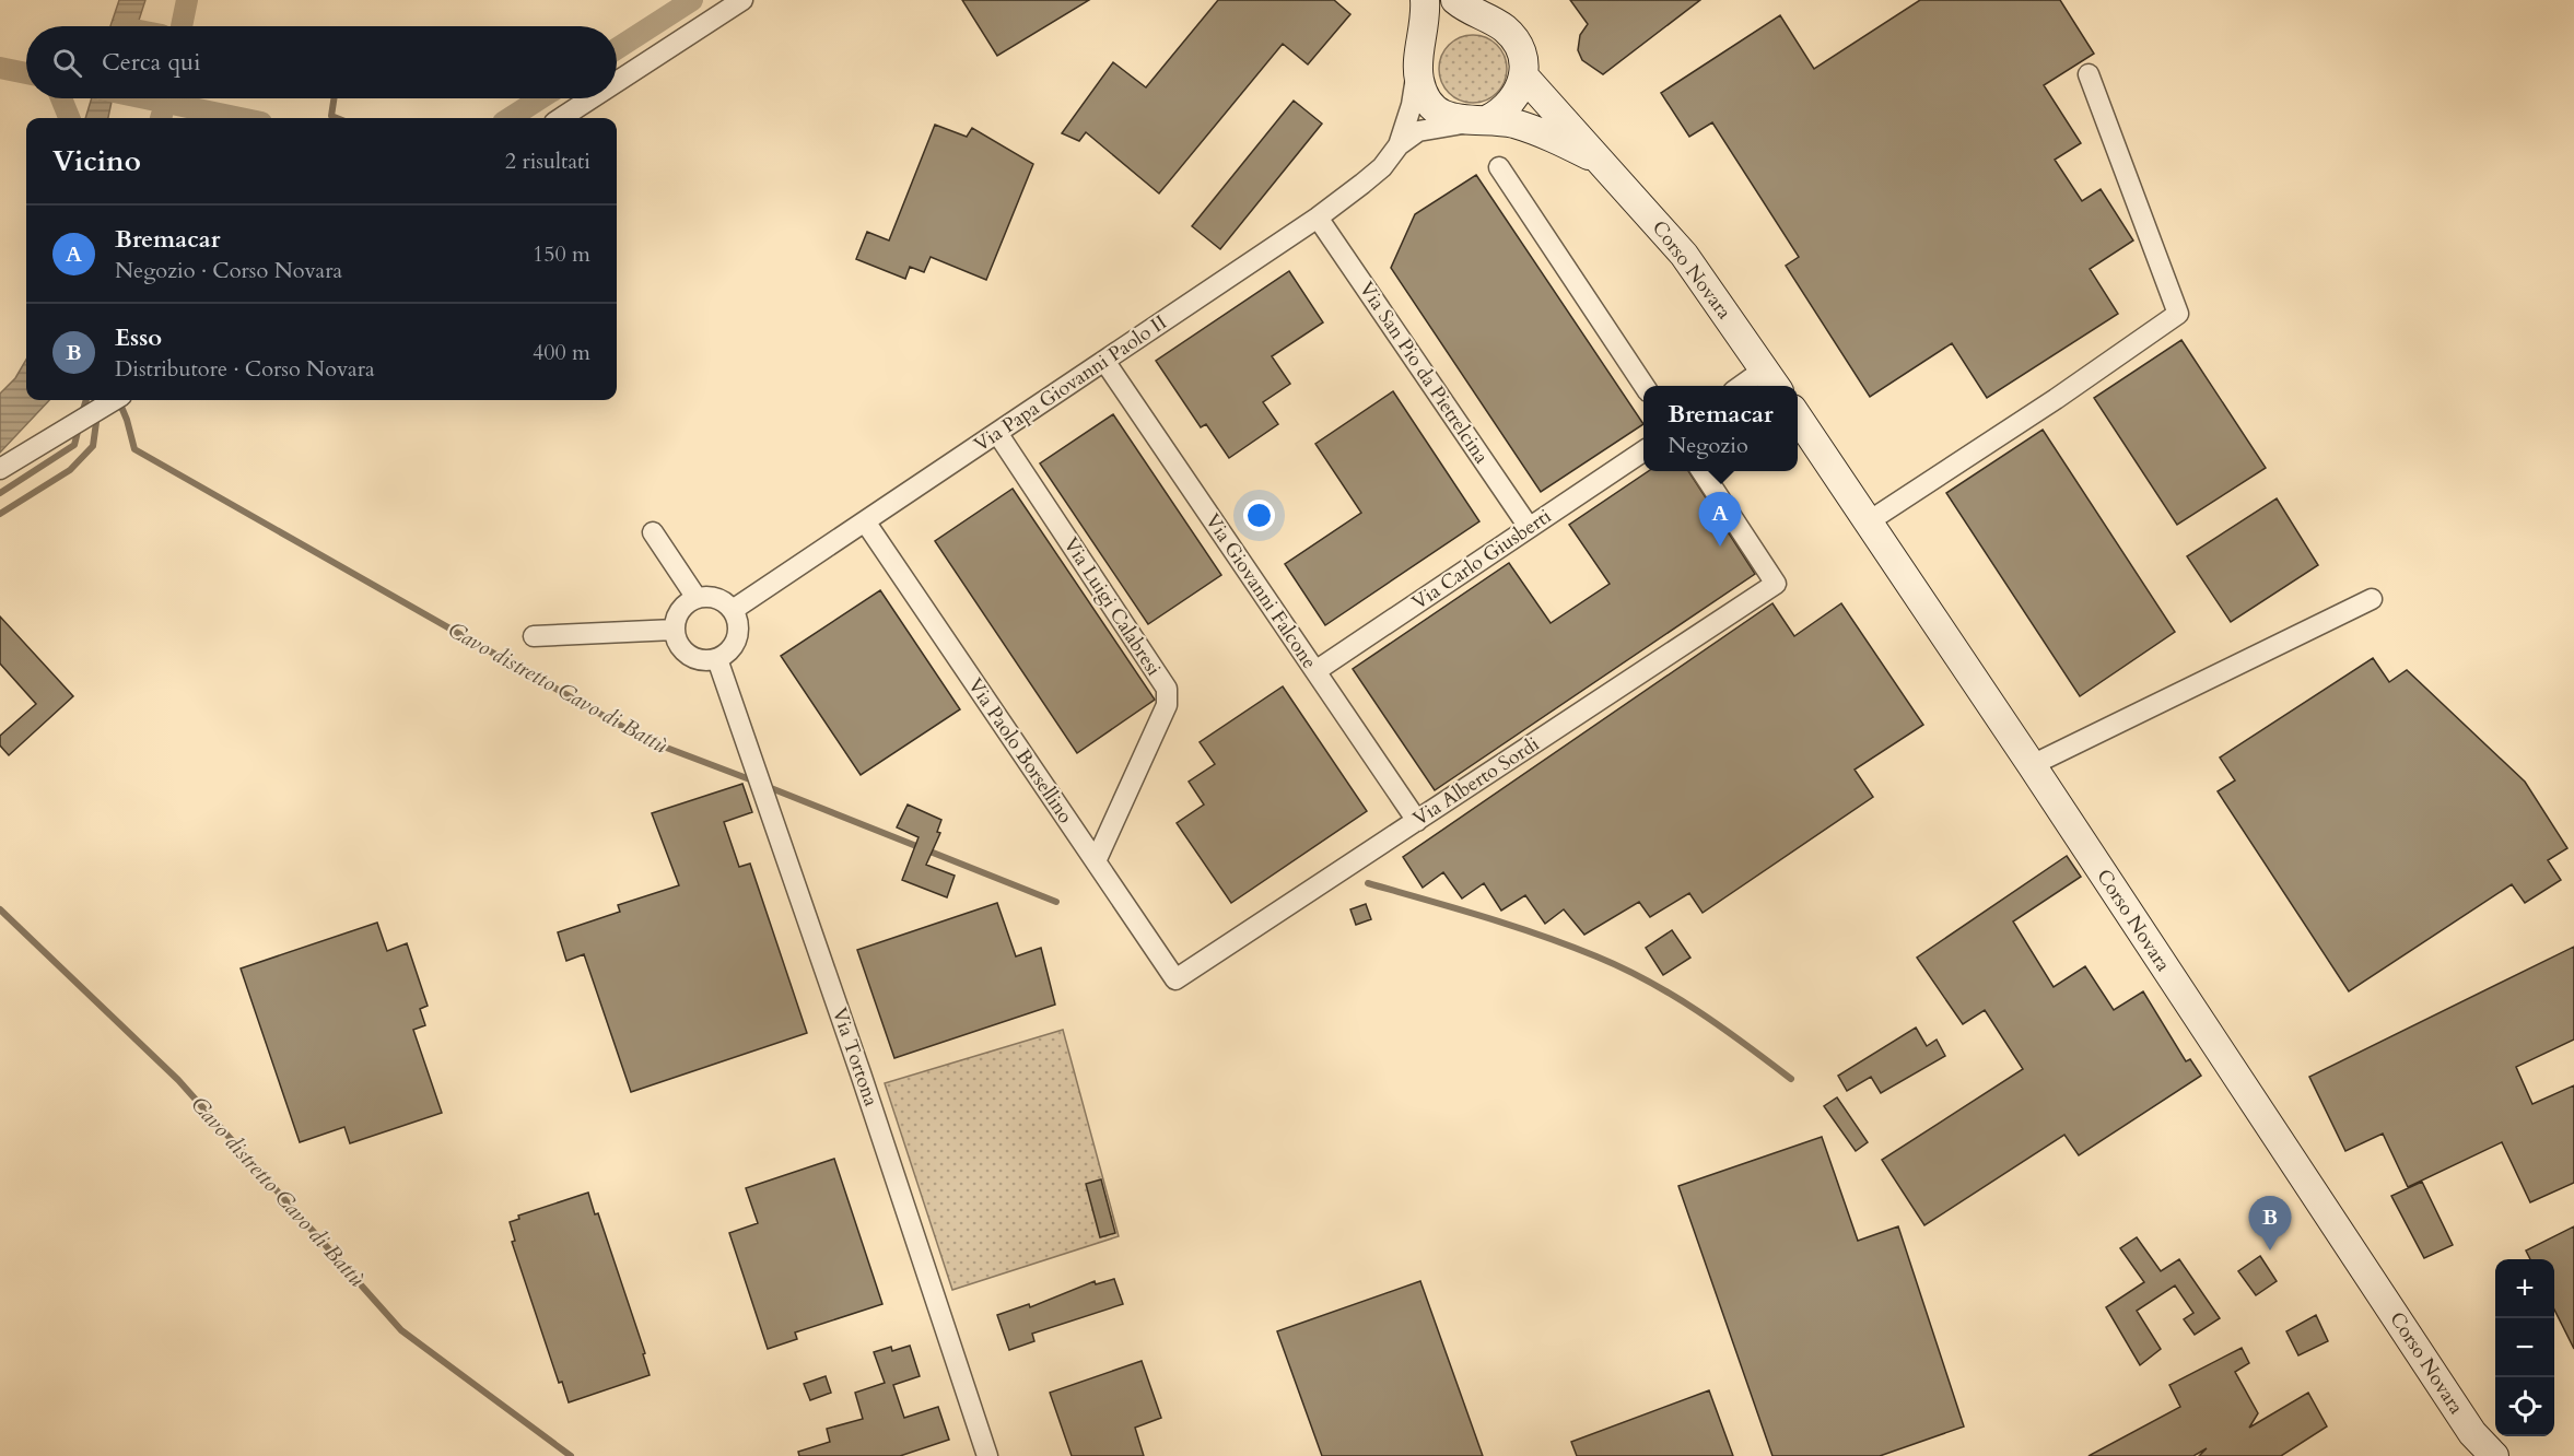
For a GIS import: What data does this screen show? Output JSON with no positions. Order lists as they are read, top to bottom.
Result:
{
  "streets": {
    "main road": ["Corso Novara"],
    "street": [
      "Via San Pio da Pietrelcina",
      "Via Papa Giovanni Paolo II",
      "Via Carlo Giusberti",
      "Via Giovanni Falcone",
      "Via Luigi Calabresi",
      "Via Paolo Borsellino",
      "Via Alberto Sordi",
      "Via Tortona"
    ]
  },
  "crossings": [
    ["Corso Novara", "Via Papa Giovanni Paolo II"],
    ["Via San Pio da Pietrelcina", "Via Papa Giovanni Paolo II"],
    ["Via San Pio da Pietrelcina", "Via Carlo Giusberti"],
    ["Via Papa Giovanni Paolo II", "Via Giovanni Falcone"],
    ["Via Papa Giovanni Paolo II", "Via Luigi Calabresi"],
    ["Via Papa Giovanni Paolo II", "Via Paolo Borsellino"],
    ["Via Papa Giovanni Paolo II", "Via Tortona"],
    ["Via Carlo Giusberti", "Via Giovanni Falcone"],
    ["Via Giovanni Falcone", "Via Alberto Sordi"],
    ["Via Luigi Calabresi", "Via Paolo Borsellino"],
    ["Via Paolo Borsellino", "Via Alberto Sordi"]
  ],
  "water": ["Cavo distretto Cavo di Battù"],
  "page": {
    "search": "Cerca qui",
    "heading": ["Vicino", "2 risultati"],
    "list": [
      {
        "mark": "A",
        "name": "Bremacar",
        "note": "Negozio · Corso Novara",
        "value": "150 m"
      },
      {
        "mark": "B",
        "name": "Esso",
        "note": "Distributore · Corso Novara",
        "value": "400 m"
      }
    ],
    "popup": ["Bremacar", "Negozio"],
    "pins": ["A", "B"],
    "map_buttons": ["+", "−"]
  }
}
